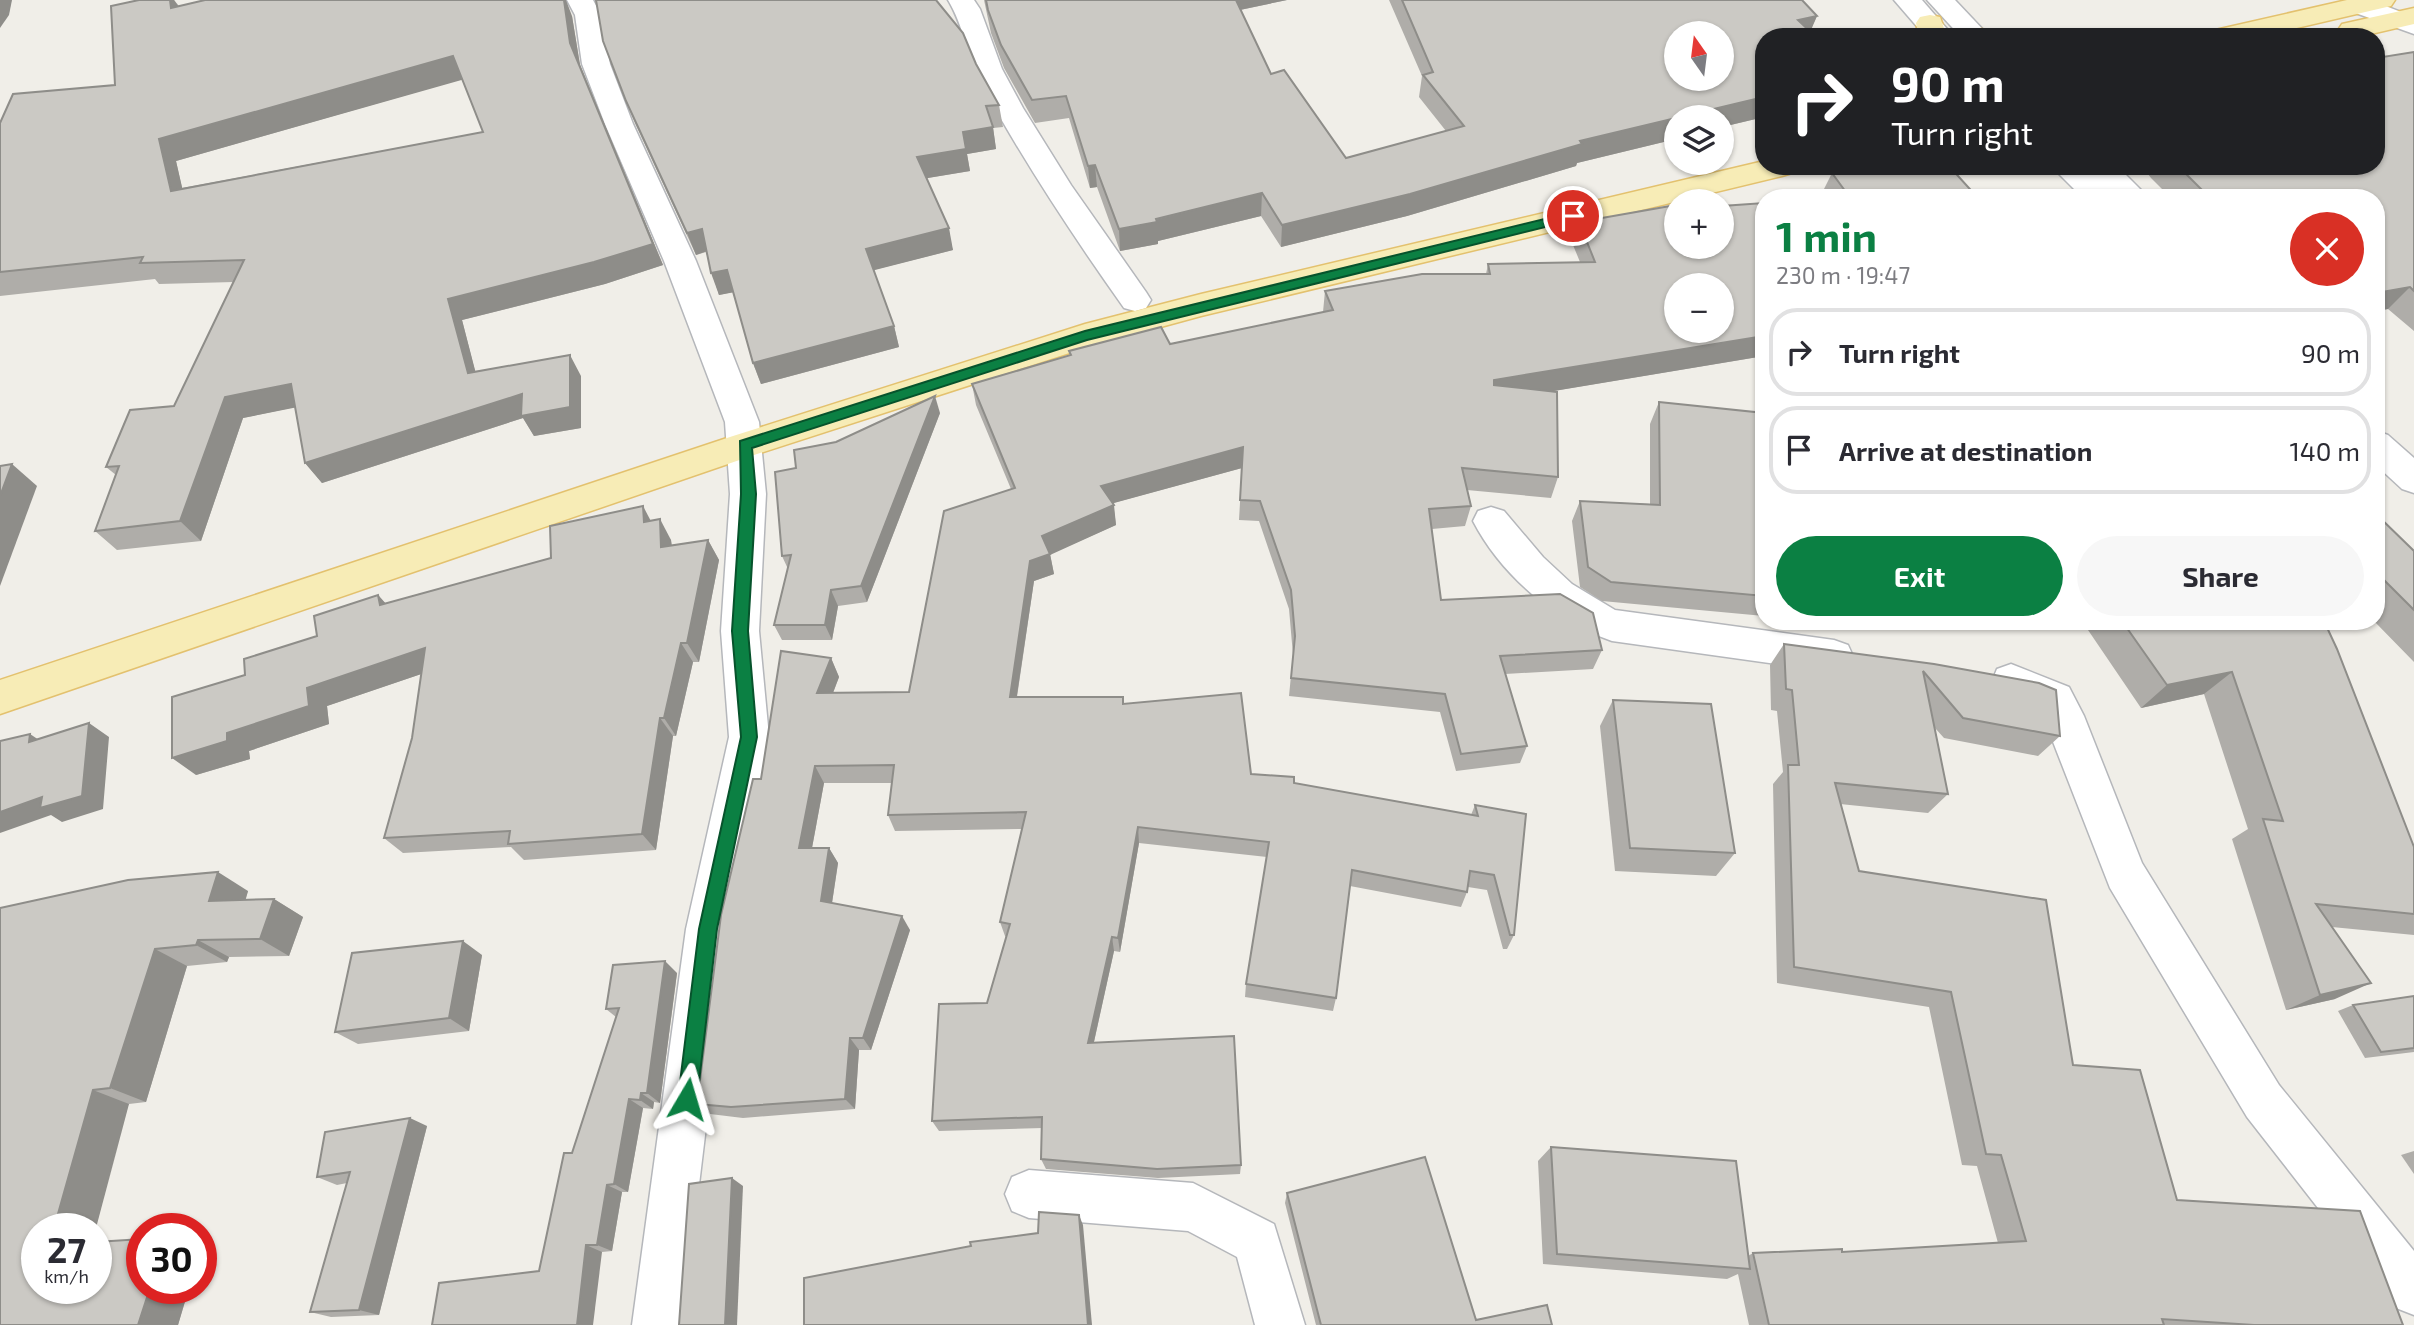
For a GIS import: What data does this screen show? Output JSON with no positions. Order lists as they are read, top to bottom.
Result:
{
  "north": "top",
  "page": {
    "map_buttons": ["+", "−"],
    "turn": ["90 m", "Turn right"],
    "heading": ["1 min", "230 m · 19:47"],
    "list": [
      {
        "name": "Turn right",
        "value": "90 m"
      },
      {
        "name": "Arrive at destination",
        "value": "140 m"
      }
    ],
    "buttons": ["Exit", "Share"],
    "speed": "27 km/h",
    "limit": "30"
  }
}
